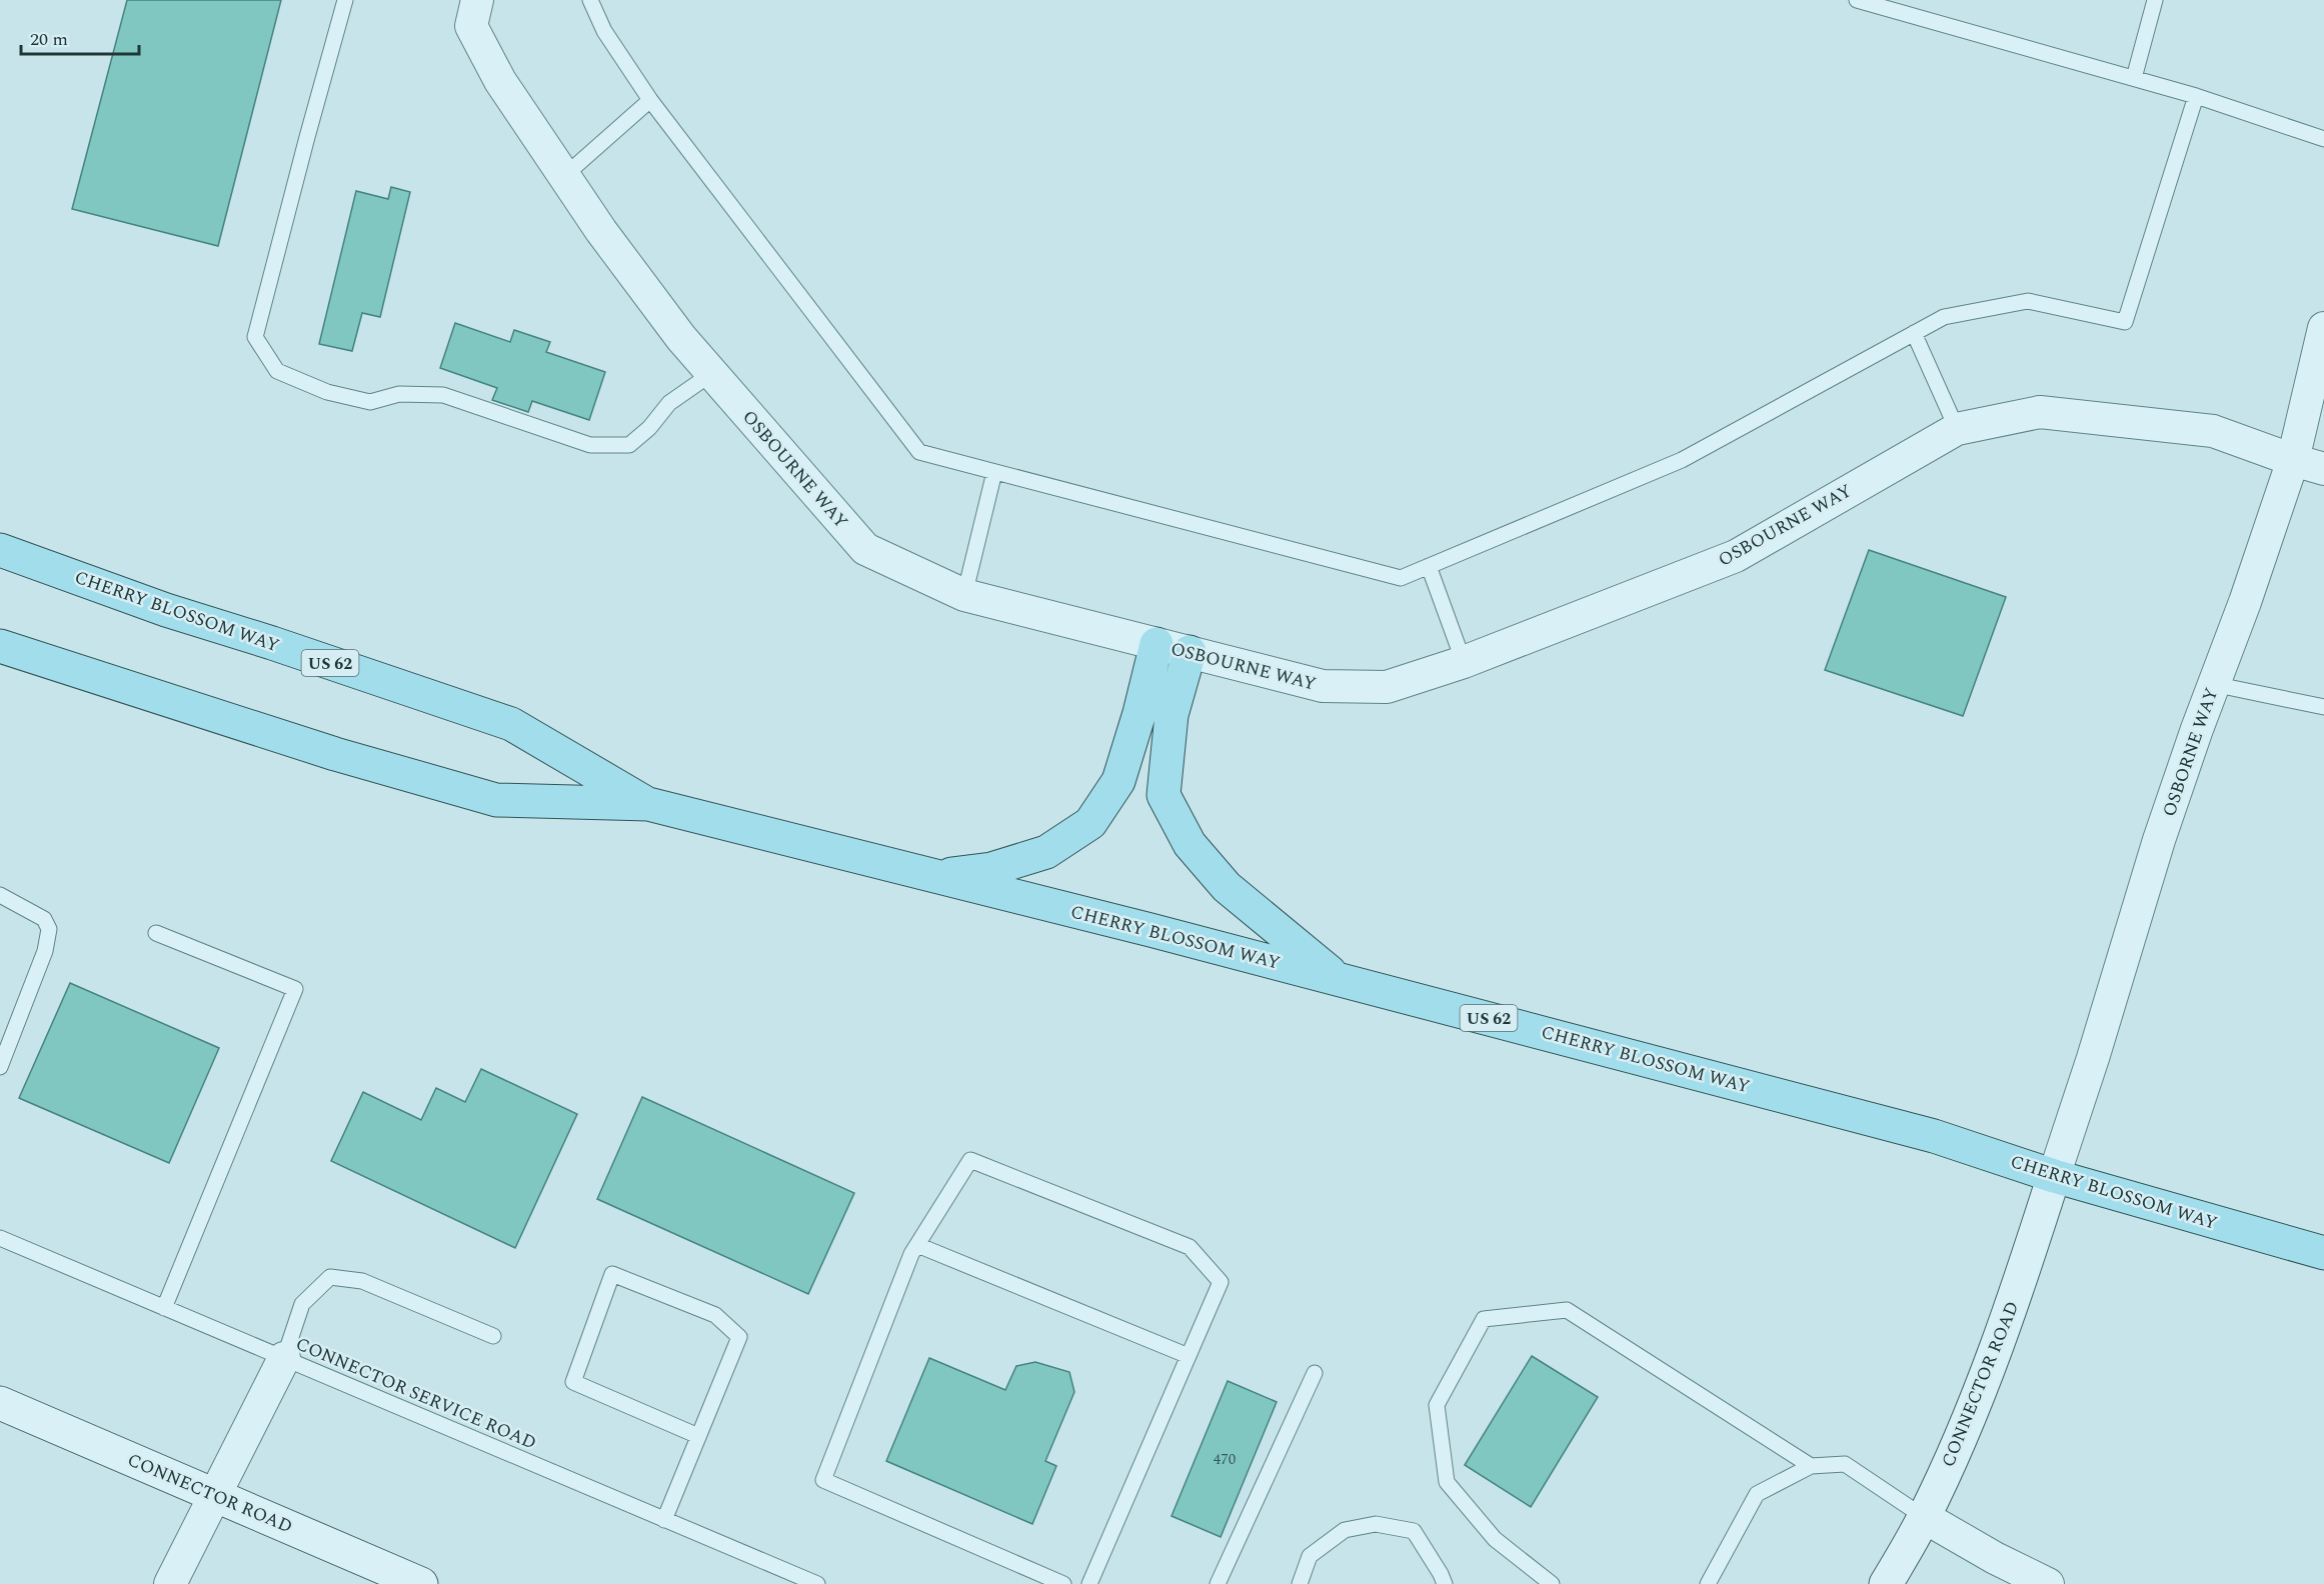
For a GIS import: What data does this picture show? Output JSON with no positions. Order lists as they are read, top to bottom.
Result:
{
  "streets": {
    "main road": ["CHERRY BLOSSOM WAY", "US 62", "CONNECTOR ROAD"],
    "street": ["OSBOURNE WAY", "OSBORNE WAY"],
    "lane": ["CONNECTOR SERVICE ROAD"]
  },
  "crossings": [
    ["OSBOURNE WAY", "OSBORNE WAY"],
    ["CHERRY BLOSSOM WAY", "OSBORNE WAY"],
    ["CHERRY BLOSSOM WAY", "CONNECTOR ROAD"],
    ["OSBORNE WAY", "CONNECTOR ROAD"]
  ],
  "house_numbers": ["470"],
  "scale_bar": "20 m"
}
